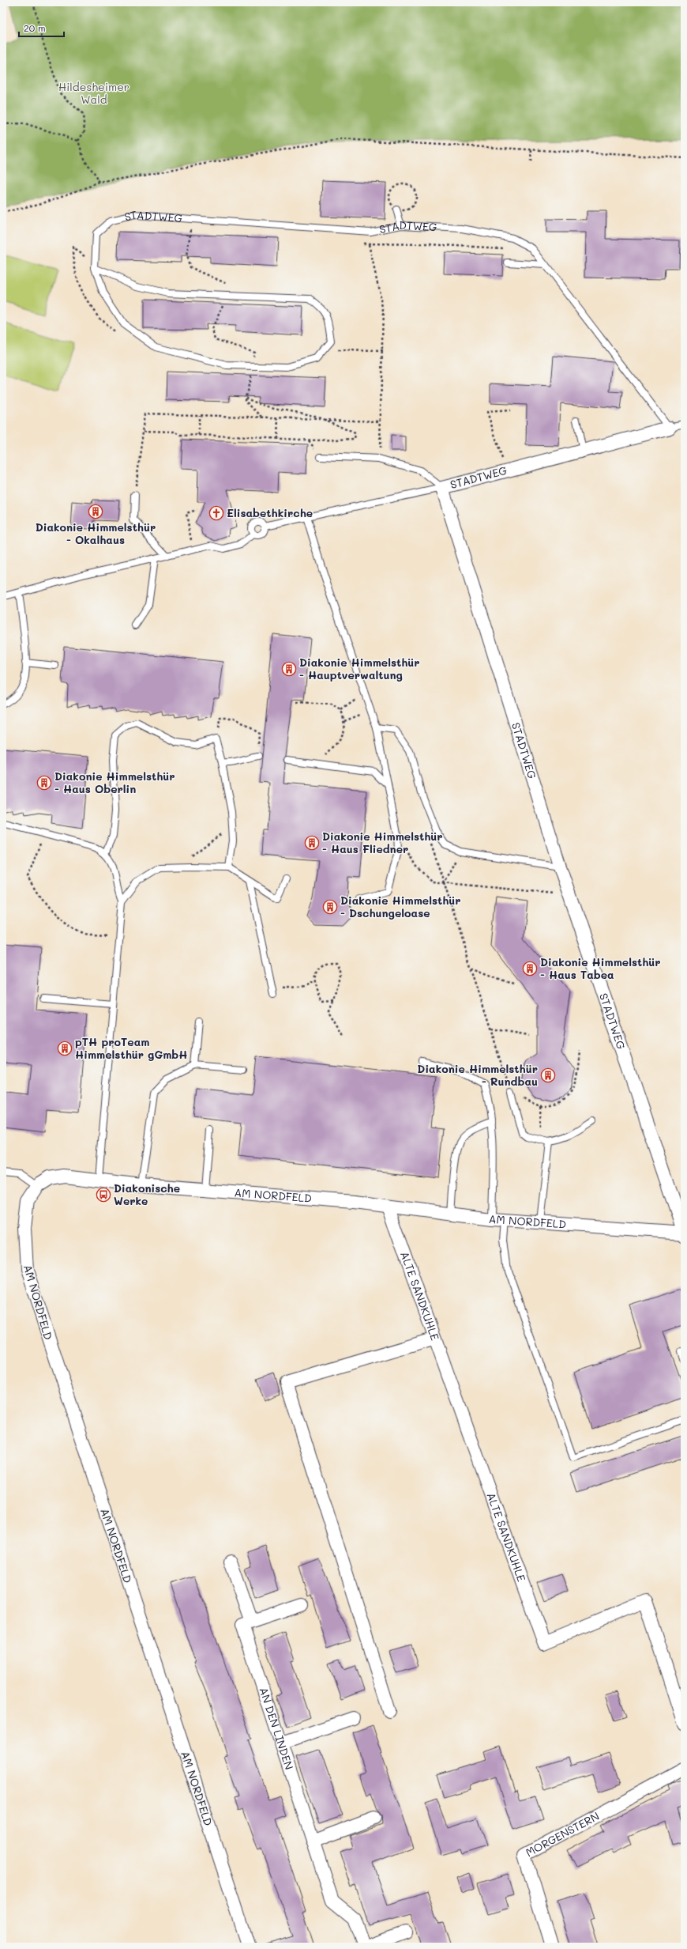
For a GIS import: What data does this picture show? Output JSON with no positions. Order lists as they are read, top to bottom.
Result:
{
  "streets": {
    "street": [
      "STADTWEG",
      "AM NORDFELD",
      "ALTE SANDKUHLE",
      "AN DEN LINDEN",
      "MORGENSTERN"
    ]
  },
  "crossings": [
    ["STADTWEG", "AM NORDFELD"],
    ["AM NORDFELD", "ALTE SANDKUHLE"]
  ],
  "parks": ["Hildesheimer Wald"],
  "places": {
    "building": [
      "Diakonie Himmelsthür - Okalhaus",
      "Diakonie Himmelsthür - Hauptverwaltung",
      "Diakonie Himmelsthür - Haus Oberlin",
      "Diakonie Himmelsthür - Haus Fliedner",
      "Diakonie Himmelsthür - Dschungeloase",
      "Diakonie Himmelsthür - Haus Tabea",
      "pTH proTeam Himmelsthür gGmbH",
      "Diakonie Himmelsthür - Rundbau"
    ],
    "church": ["Elisabethkirche"],
    "bus stop": ["Diakonische Werke"]
  },
  "scale_bar": "20 m"
}
